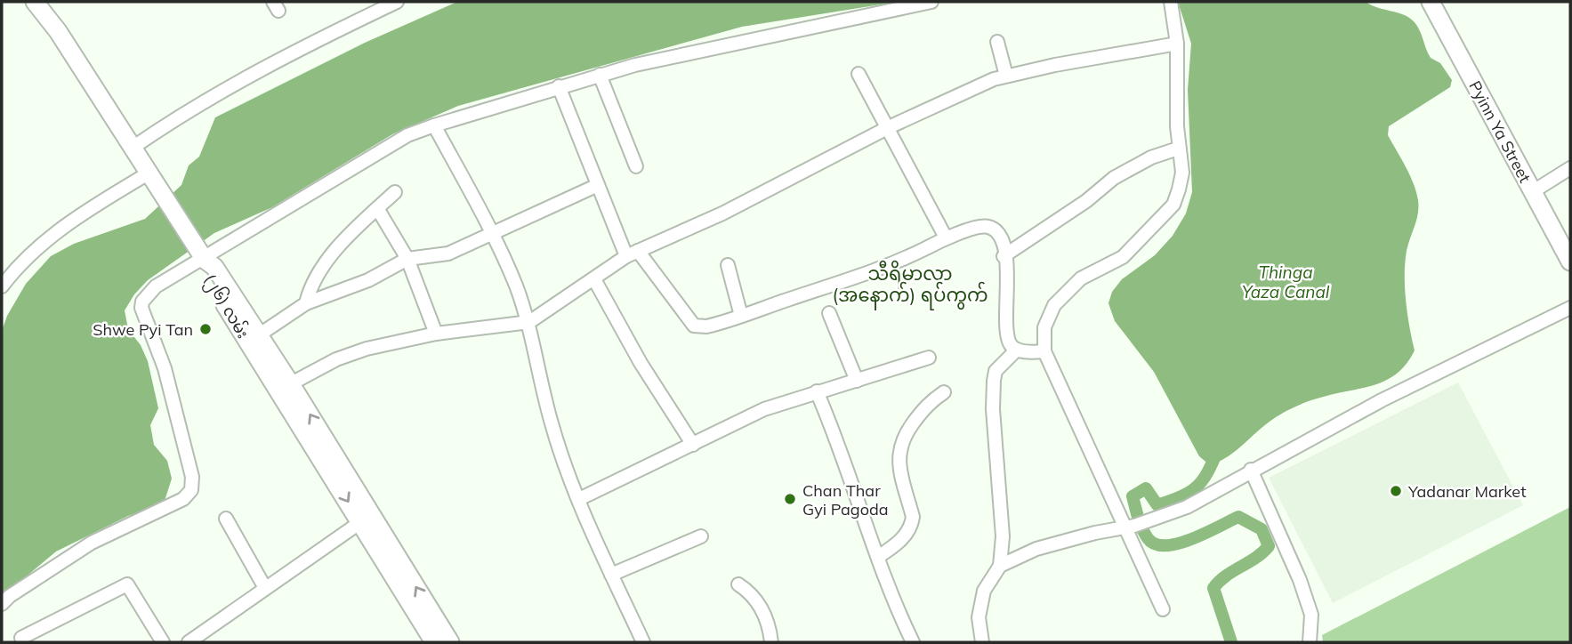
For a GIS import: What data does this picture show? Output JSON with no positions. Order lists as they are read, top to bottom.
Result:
{
  "streets": {
    "main road": ["Pyinn Ya Street", "(၂၆) လမ်း"]
  },
  "districts": ["သီရိမာလာ (အနောက်) ရပ်ကွက်"],
  "water": ["Thinga Yaza Canal"],
  "places": ["Shwe Pyi Tan", "Yadanar Market", "Chan Thar Gyi Pagoda"]
}
